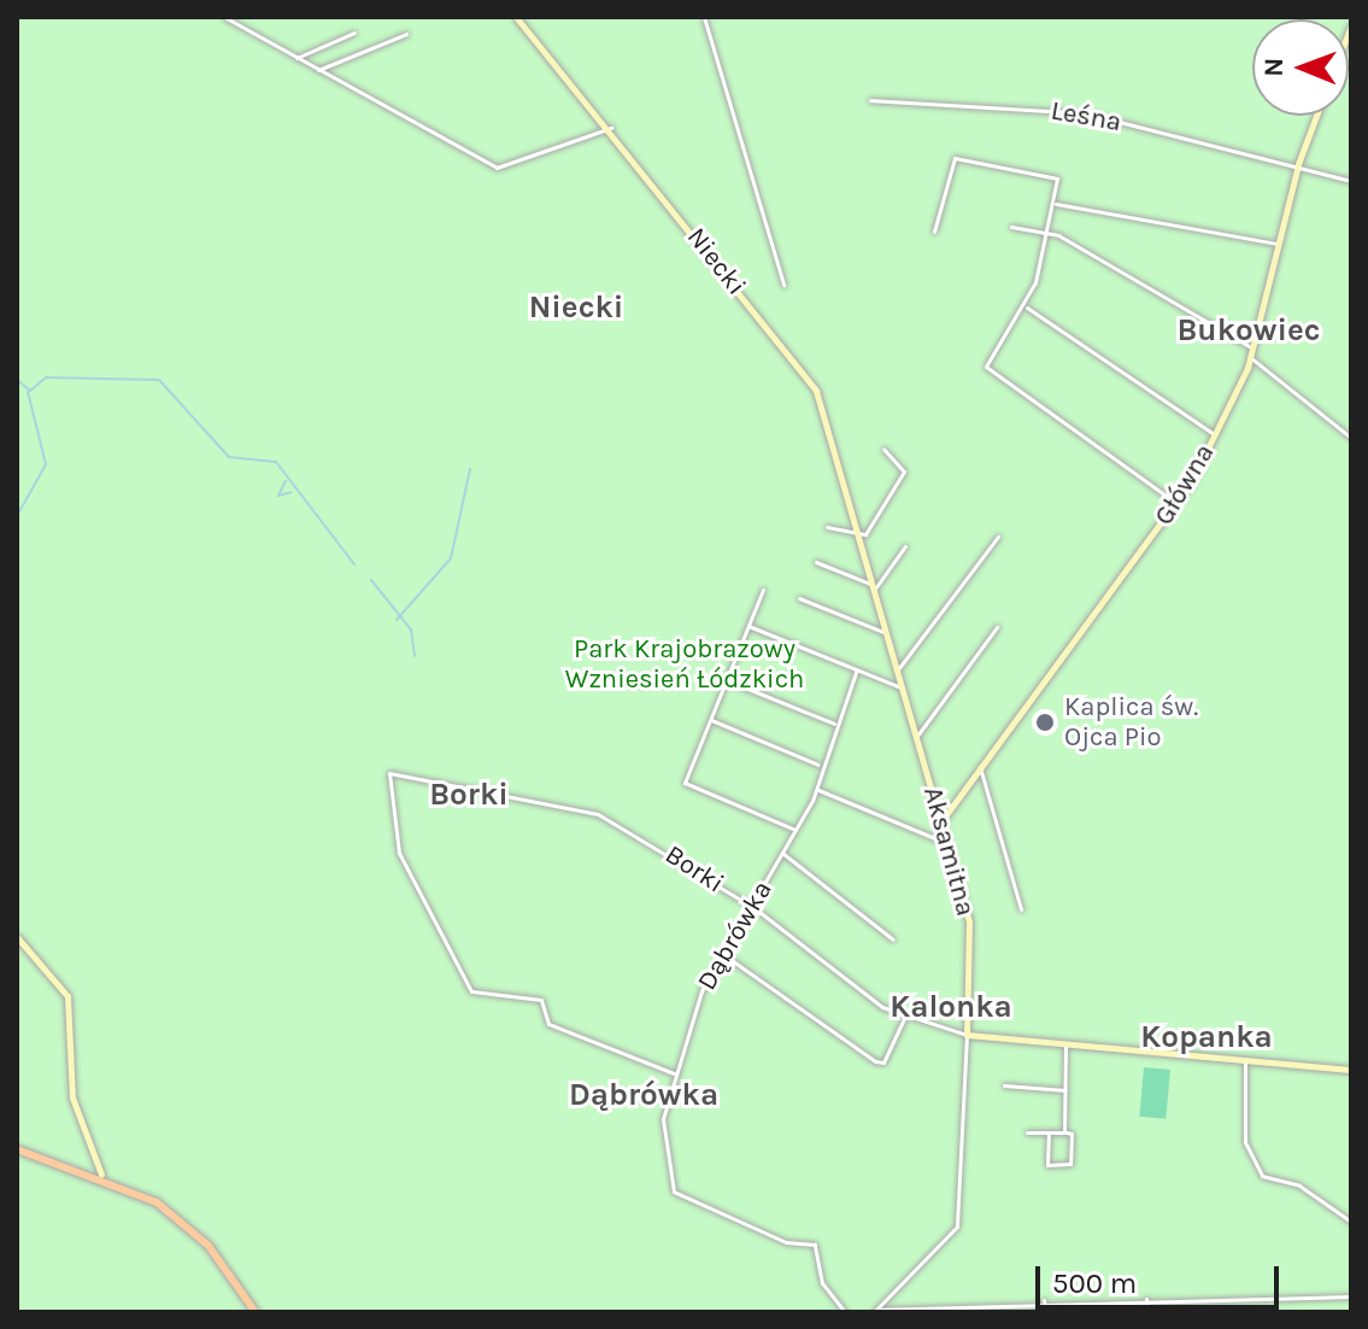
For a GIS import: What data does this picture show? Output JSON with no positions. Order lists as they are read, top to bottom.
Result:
{
  "streets": {
    "street": [
      "Leśna",
      "Niecki",
      "Główna",
      "Aksamitna",
      "Borki",
      "Dąbrówka"
    ]
  },
  "crossings": [
    ["Niecki", "Aksamitna"],
    ["Główna", "Aksamitna"],
    ["Aksamitna", "Borki"],
    ["Borki", "Dąbrówka"]
  ],
  "districts": [
    "Niecki",
    "Bukowiec",
    "Borki",
    "Kalonka",
    "Kopanka",
    "Dąbrówka"
  ],
  "parks": ["Park Krajobrazowy Wzniesień Łódzkich"],
  "places": ["Kaplica św. Ojca Pio"],
  "scale_bar": "500 m",
  "north": "left"
}
